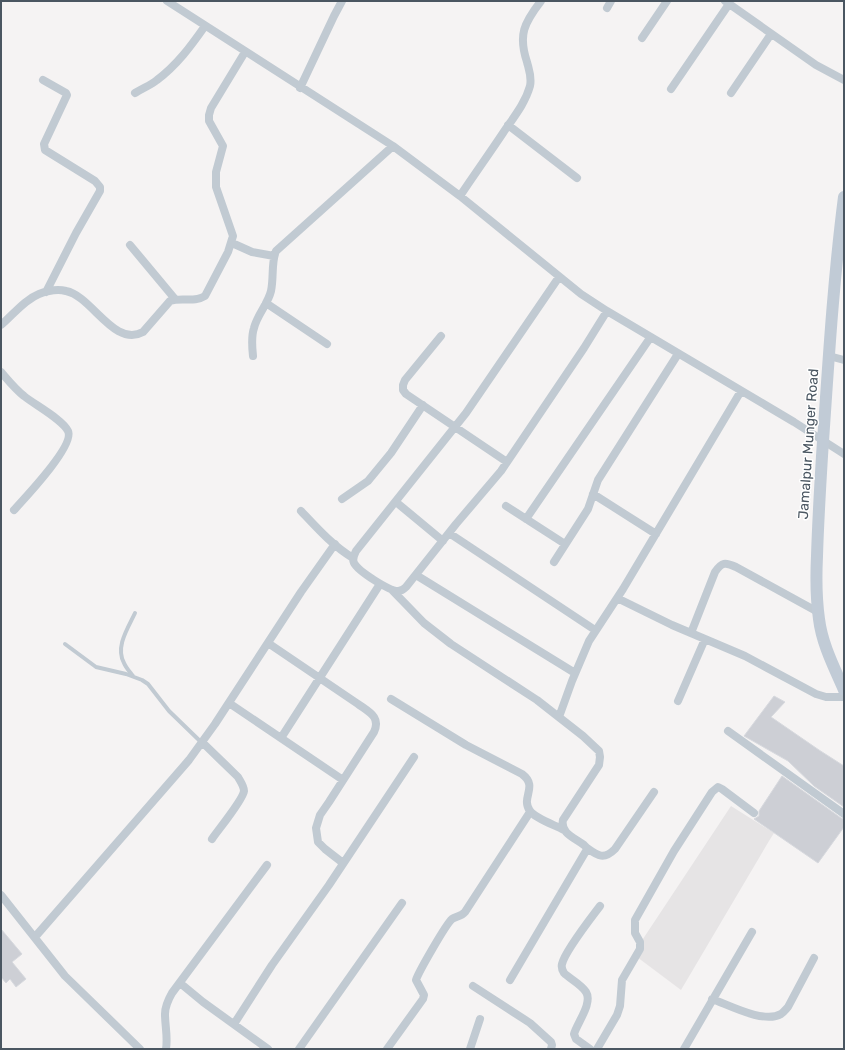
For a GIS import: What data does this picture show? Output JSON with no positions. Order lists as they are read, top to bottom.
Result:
{
  "streets": {
    "street": ["Jamalpur Munger Road"]
  }
}
